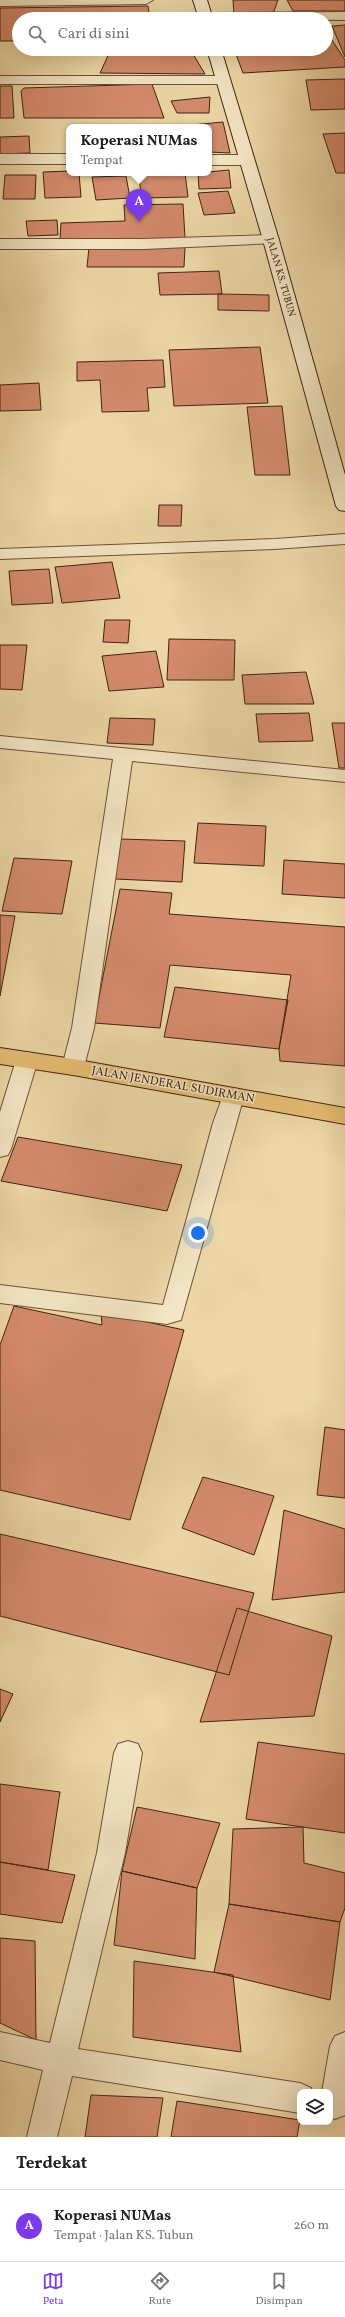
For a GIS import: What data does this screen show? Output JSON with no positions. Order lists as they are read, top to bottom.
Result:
{
  "streets": {
    "main road": ["JALAN JENDERAL SUDIRMAN"],
    "street": ["JALAN KS. TUBUN"]
  },
  "page": {
    "search": "Cari di sini",
    "popup": ["Koperasi NUMas", "Tempat"],
    "pins": "A",
    "heading": "Terdekat",
    "list": [
      {
        "mark": "A",
        "name": "Koperasi NUMas",
        "note": "Tempat · Jalan KS. Tubun",
        "value": "260 m"
      }
    ],
    "nav": ["Peta", "Rute", "Disimpan"]
  }
}
